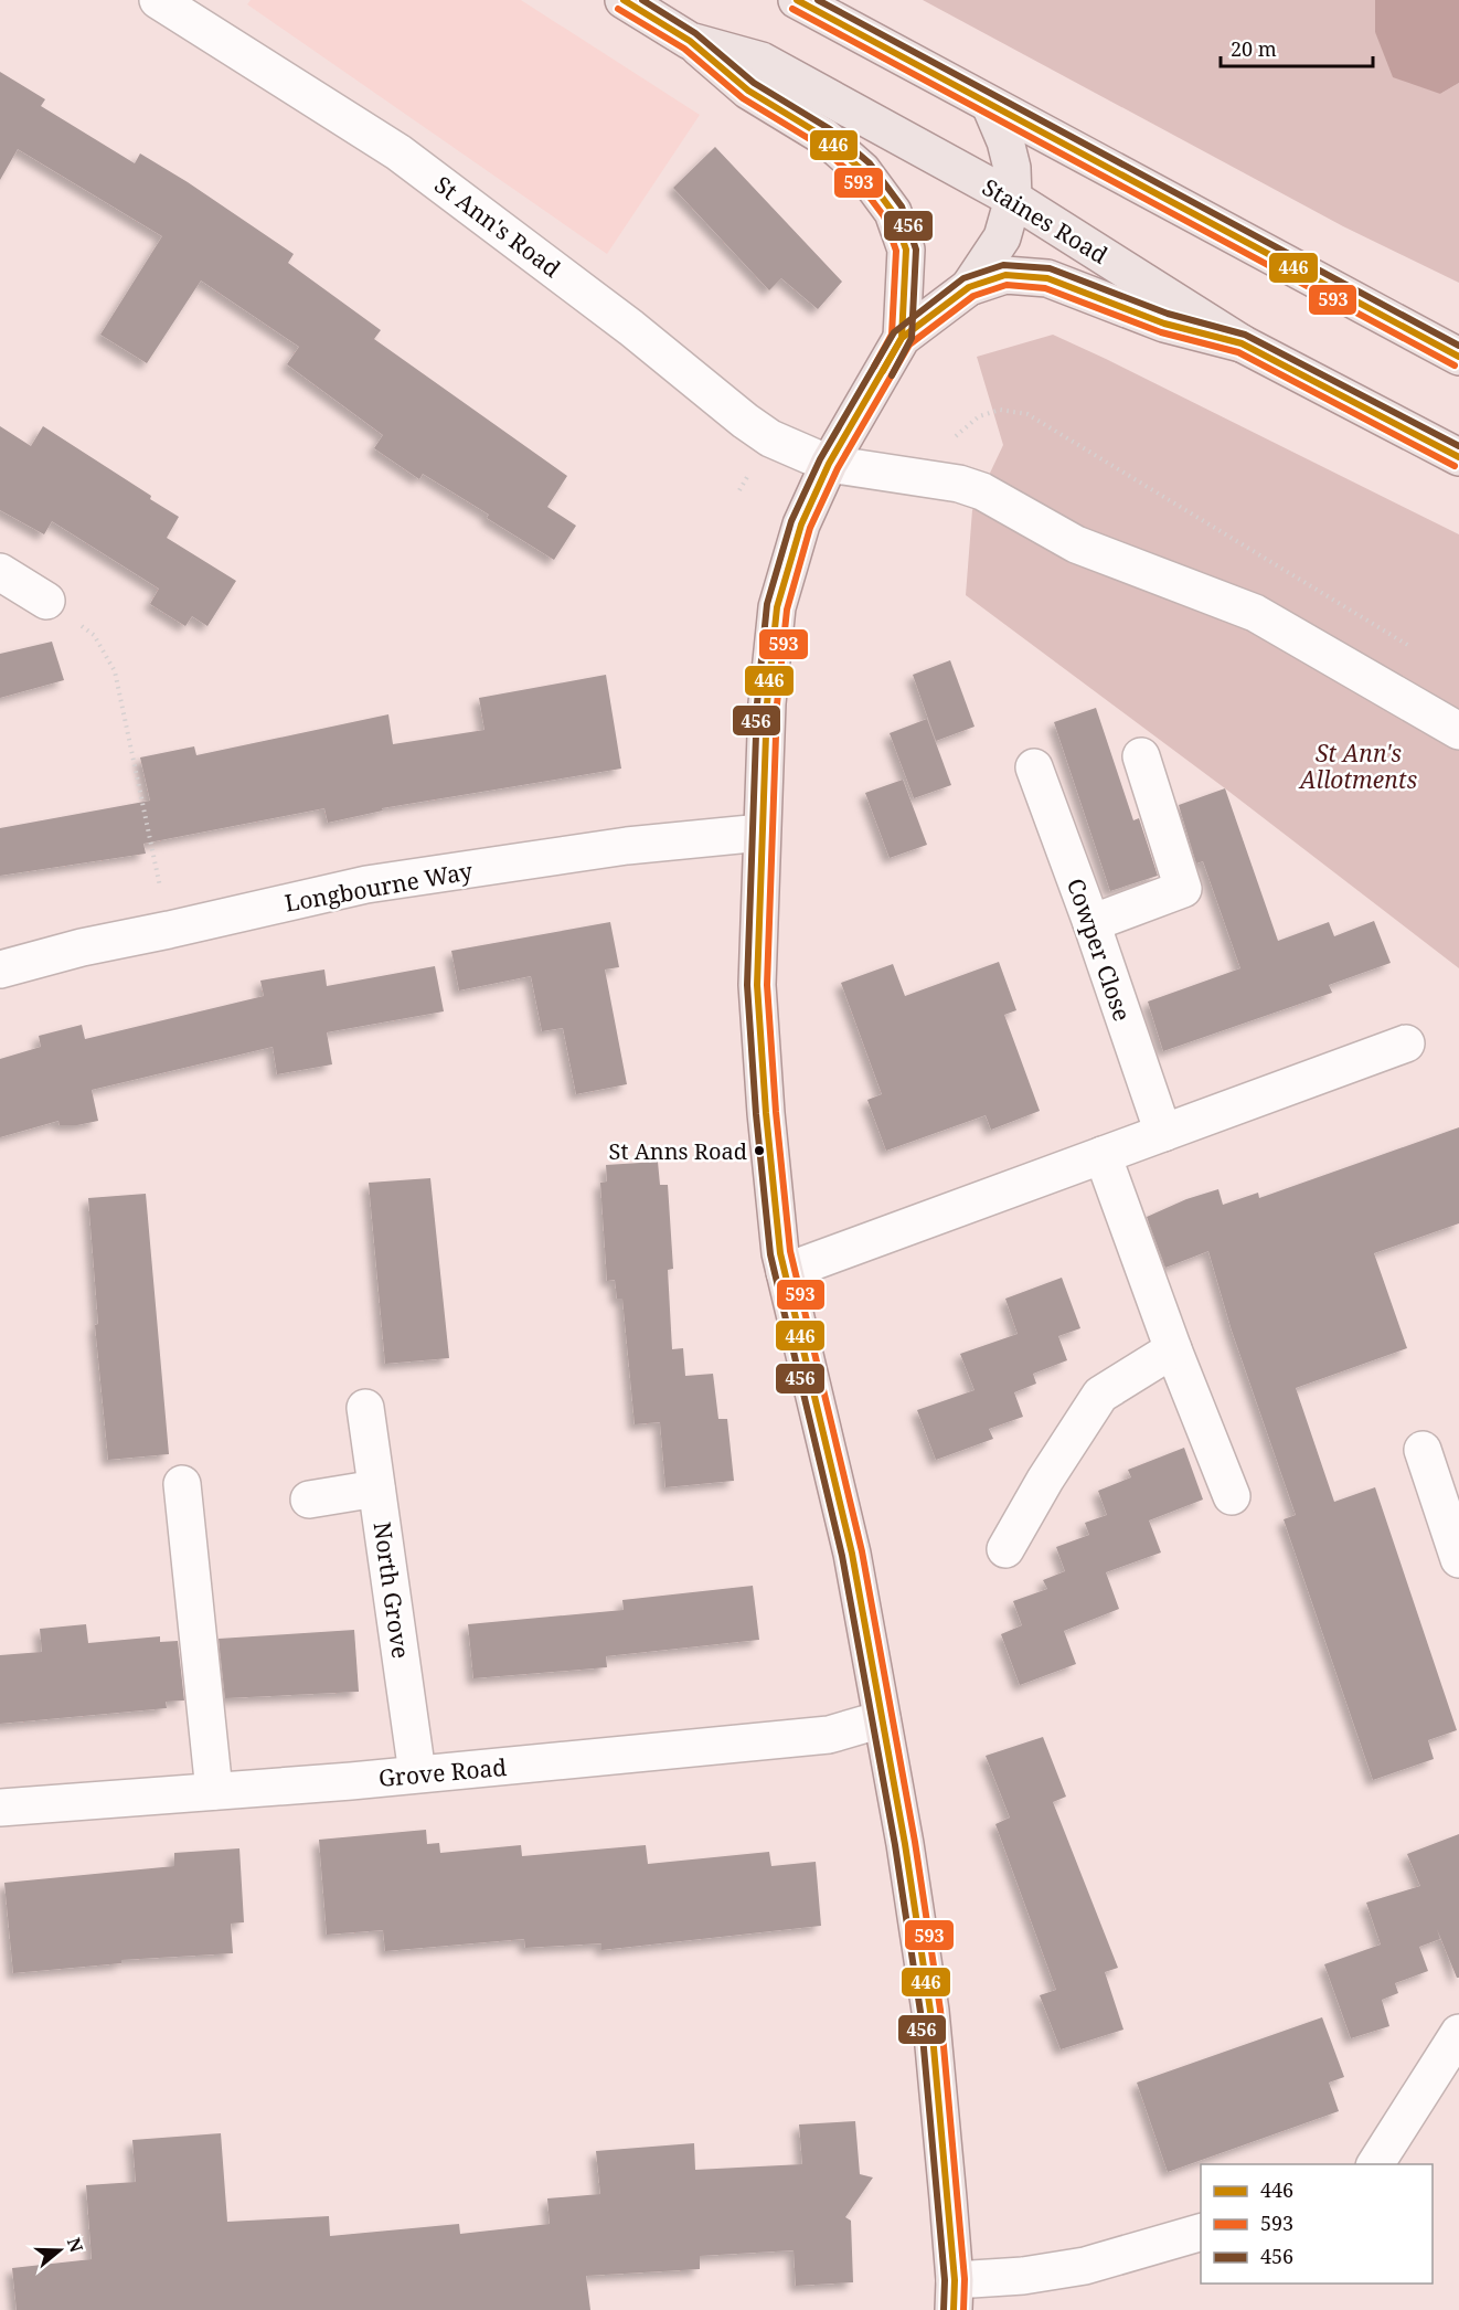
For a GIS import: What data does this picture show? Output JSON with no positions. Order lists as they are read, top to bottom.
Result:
{
  "streets": {
    "main road": ["Staines Road"],
    "street": [
      "St Ann's Road",
      "Longbourne Way",
      "Cowper Close",
      "North Grove",
      "Grove Road"
    ]
  },
  "crossings": [
    ["North Grove", "Grove Road"]
  ],
  "parks": ["St Ann's Allotments"],
  "places": ["St Anns Road"],
  "lines": ["transit line 446", "transit line 456", "transit line 593"],
  "legend": ["446", "593", "456"],
  "scale_bar": "20 m",
  "north": "right"
}
